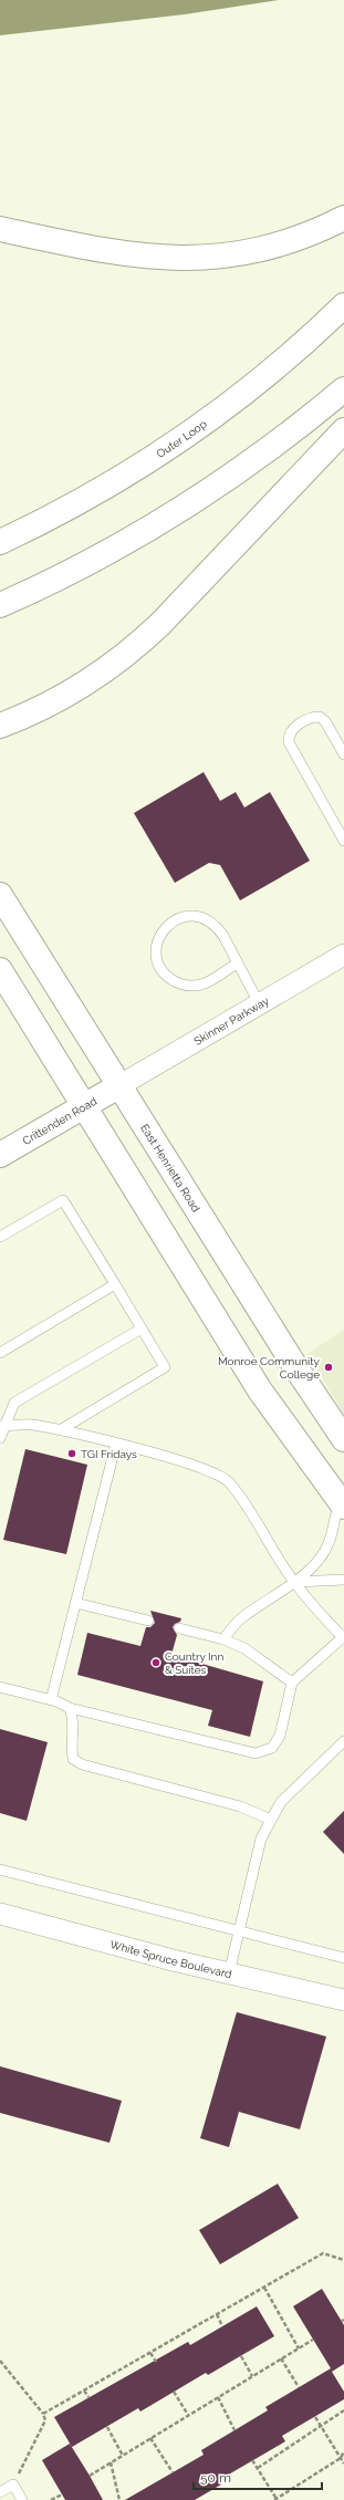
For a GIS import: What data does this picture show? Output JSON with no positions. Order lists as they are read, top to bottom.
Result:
{
  "streets": {
    "main road": ["Outer Loop", "Crittenden Road", "East Henrietta Road"],
    "street": ["Skinner Parkway", "White Spruce Boulevard"]
  },
  "crossings": [
    ["Skinner Parkway", "Crittenden Road"],
    ["Skinner Parkway", "East Henrietta Road"],
    ["Crittenden Road", "East Henrietta Road"]
  ],
  "places": ["Monroe Community College", "TGI Fridays", "Country Inn & Suites"],
  "scale_bar": "50 m"
}
